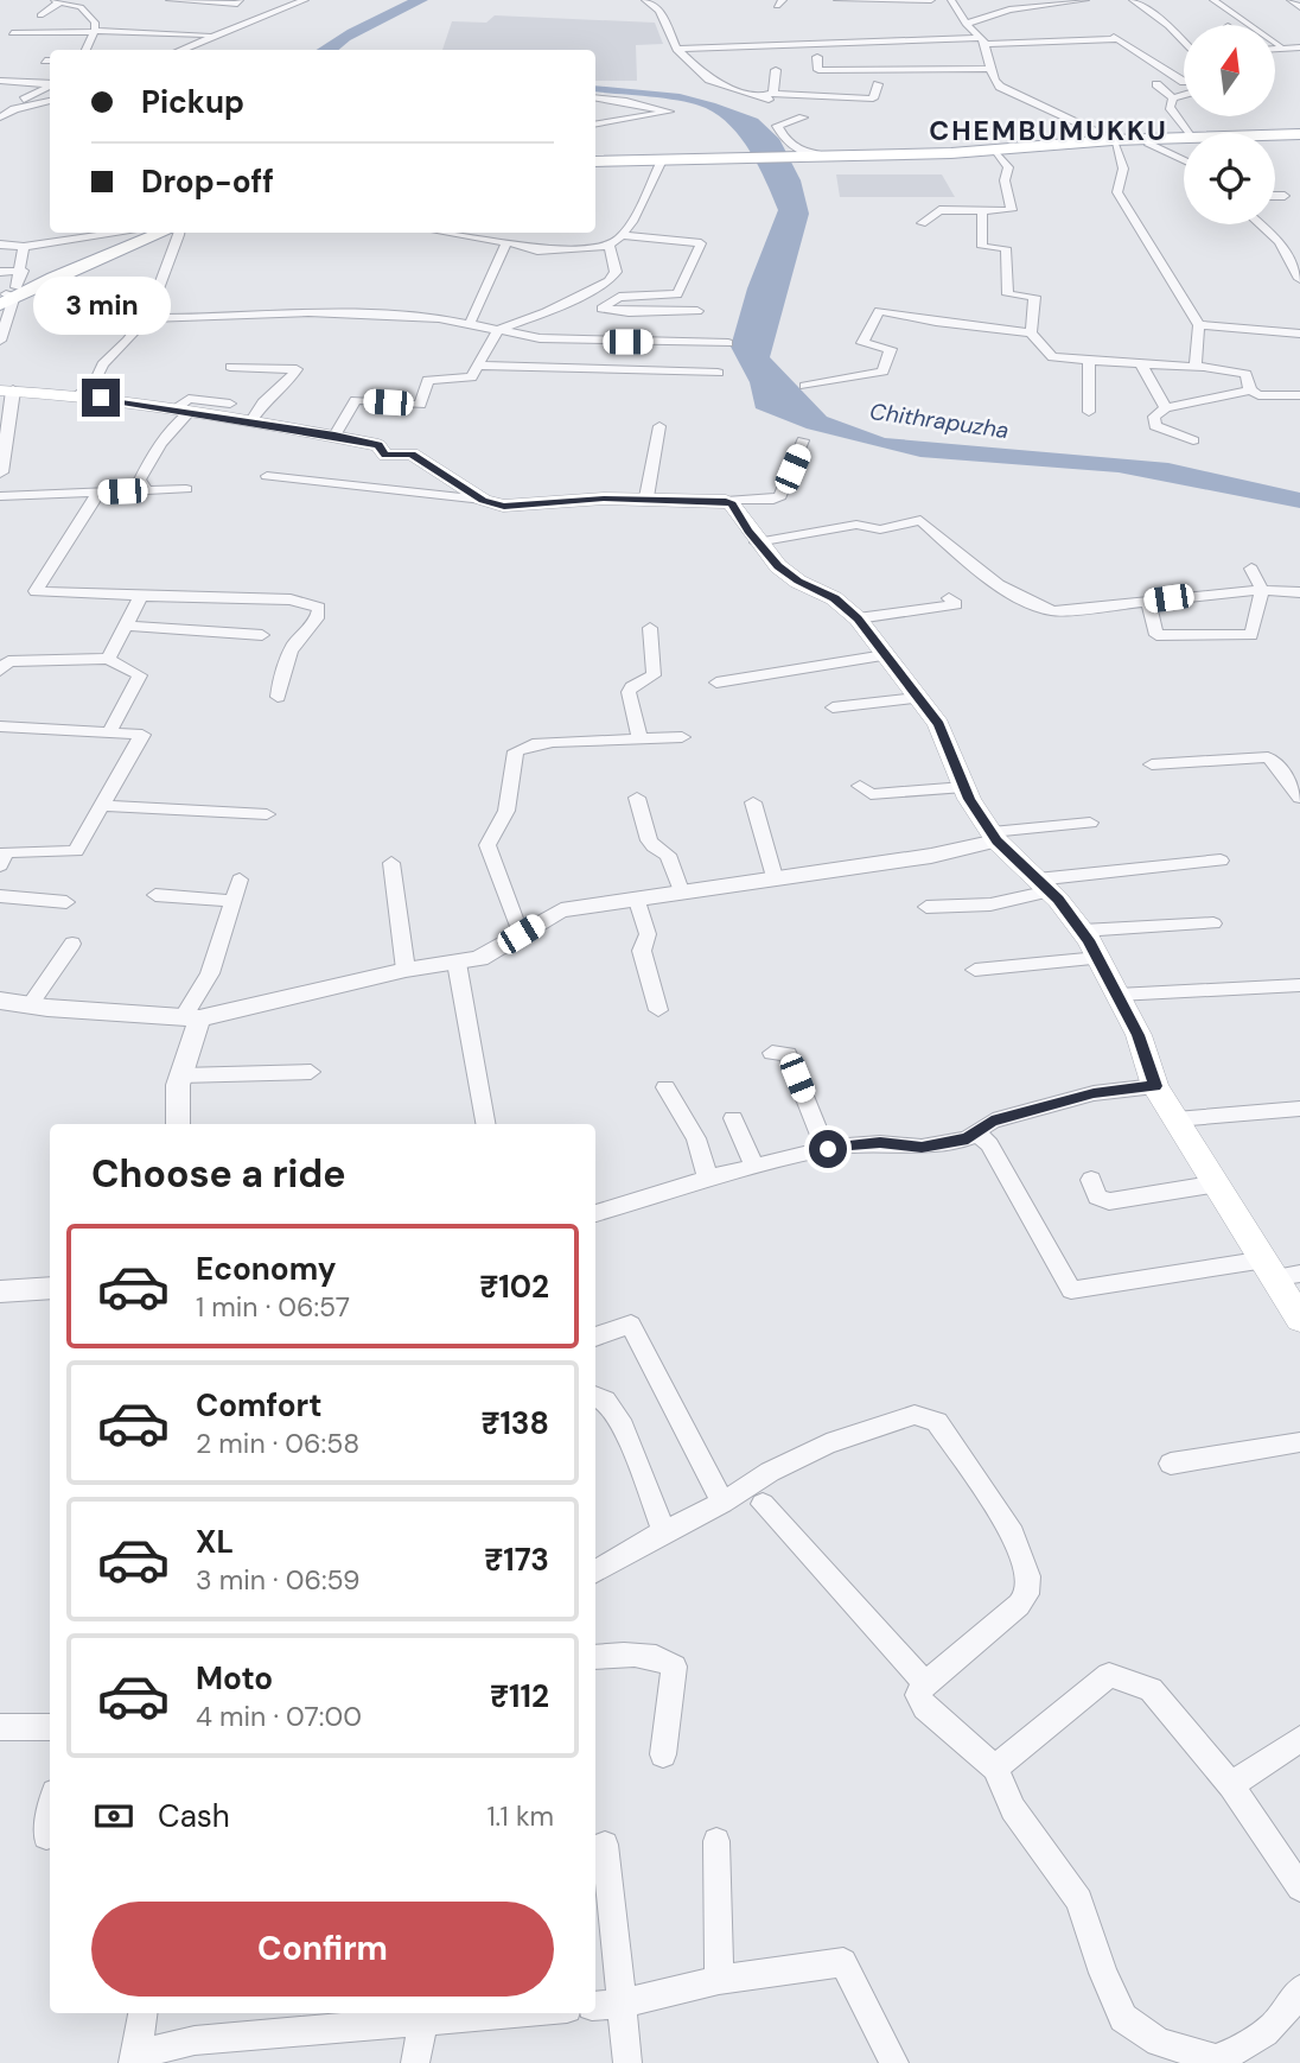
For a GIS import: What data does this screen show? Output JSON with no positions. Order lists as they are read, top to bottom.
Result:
{
  "districts": ["CHEMBUMUKKU"],
  "water": ["Chithrapuzha"],
  "north": "top",
  "page": {
    "banner": ["Pickup", "Drop-off"],
    "bubble": "3 min",
    "heading": "Choose a ride",
    "list": [
      {
        "name": "Economy",
        "note": "1 min · 06:57",
        "value": "₹102"
      },
      {
        "name": "Comfort",
        "note": "2 min · 06:58",
        "value": "₹138"
      },
      {
        "name": "XL",
        "note": "3 min · 06:59",
        "value": "₹173"
      },
      {
        "name": "Moto",
        "note": "4 min · 07:00",
        "value": "₹112"
      }
    ],
    "pay": ["Cash", "1.1 km"],
    "buttons": "Confirm"
  }
}
